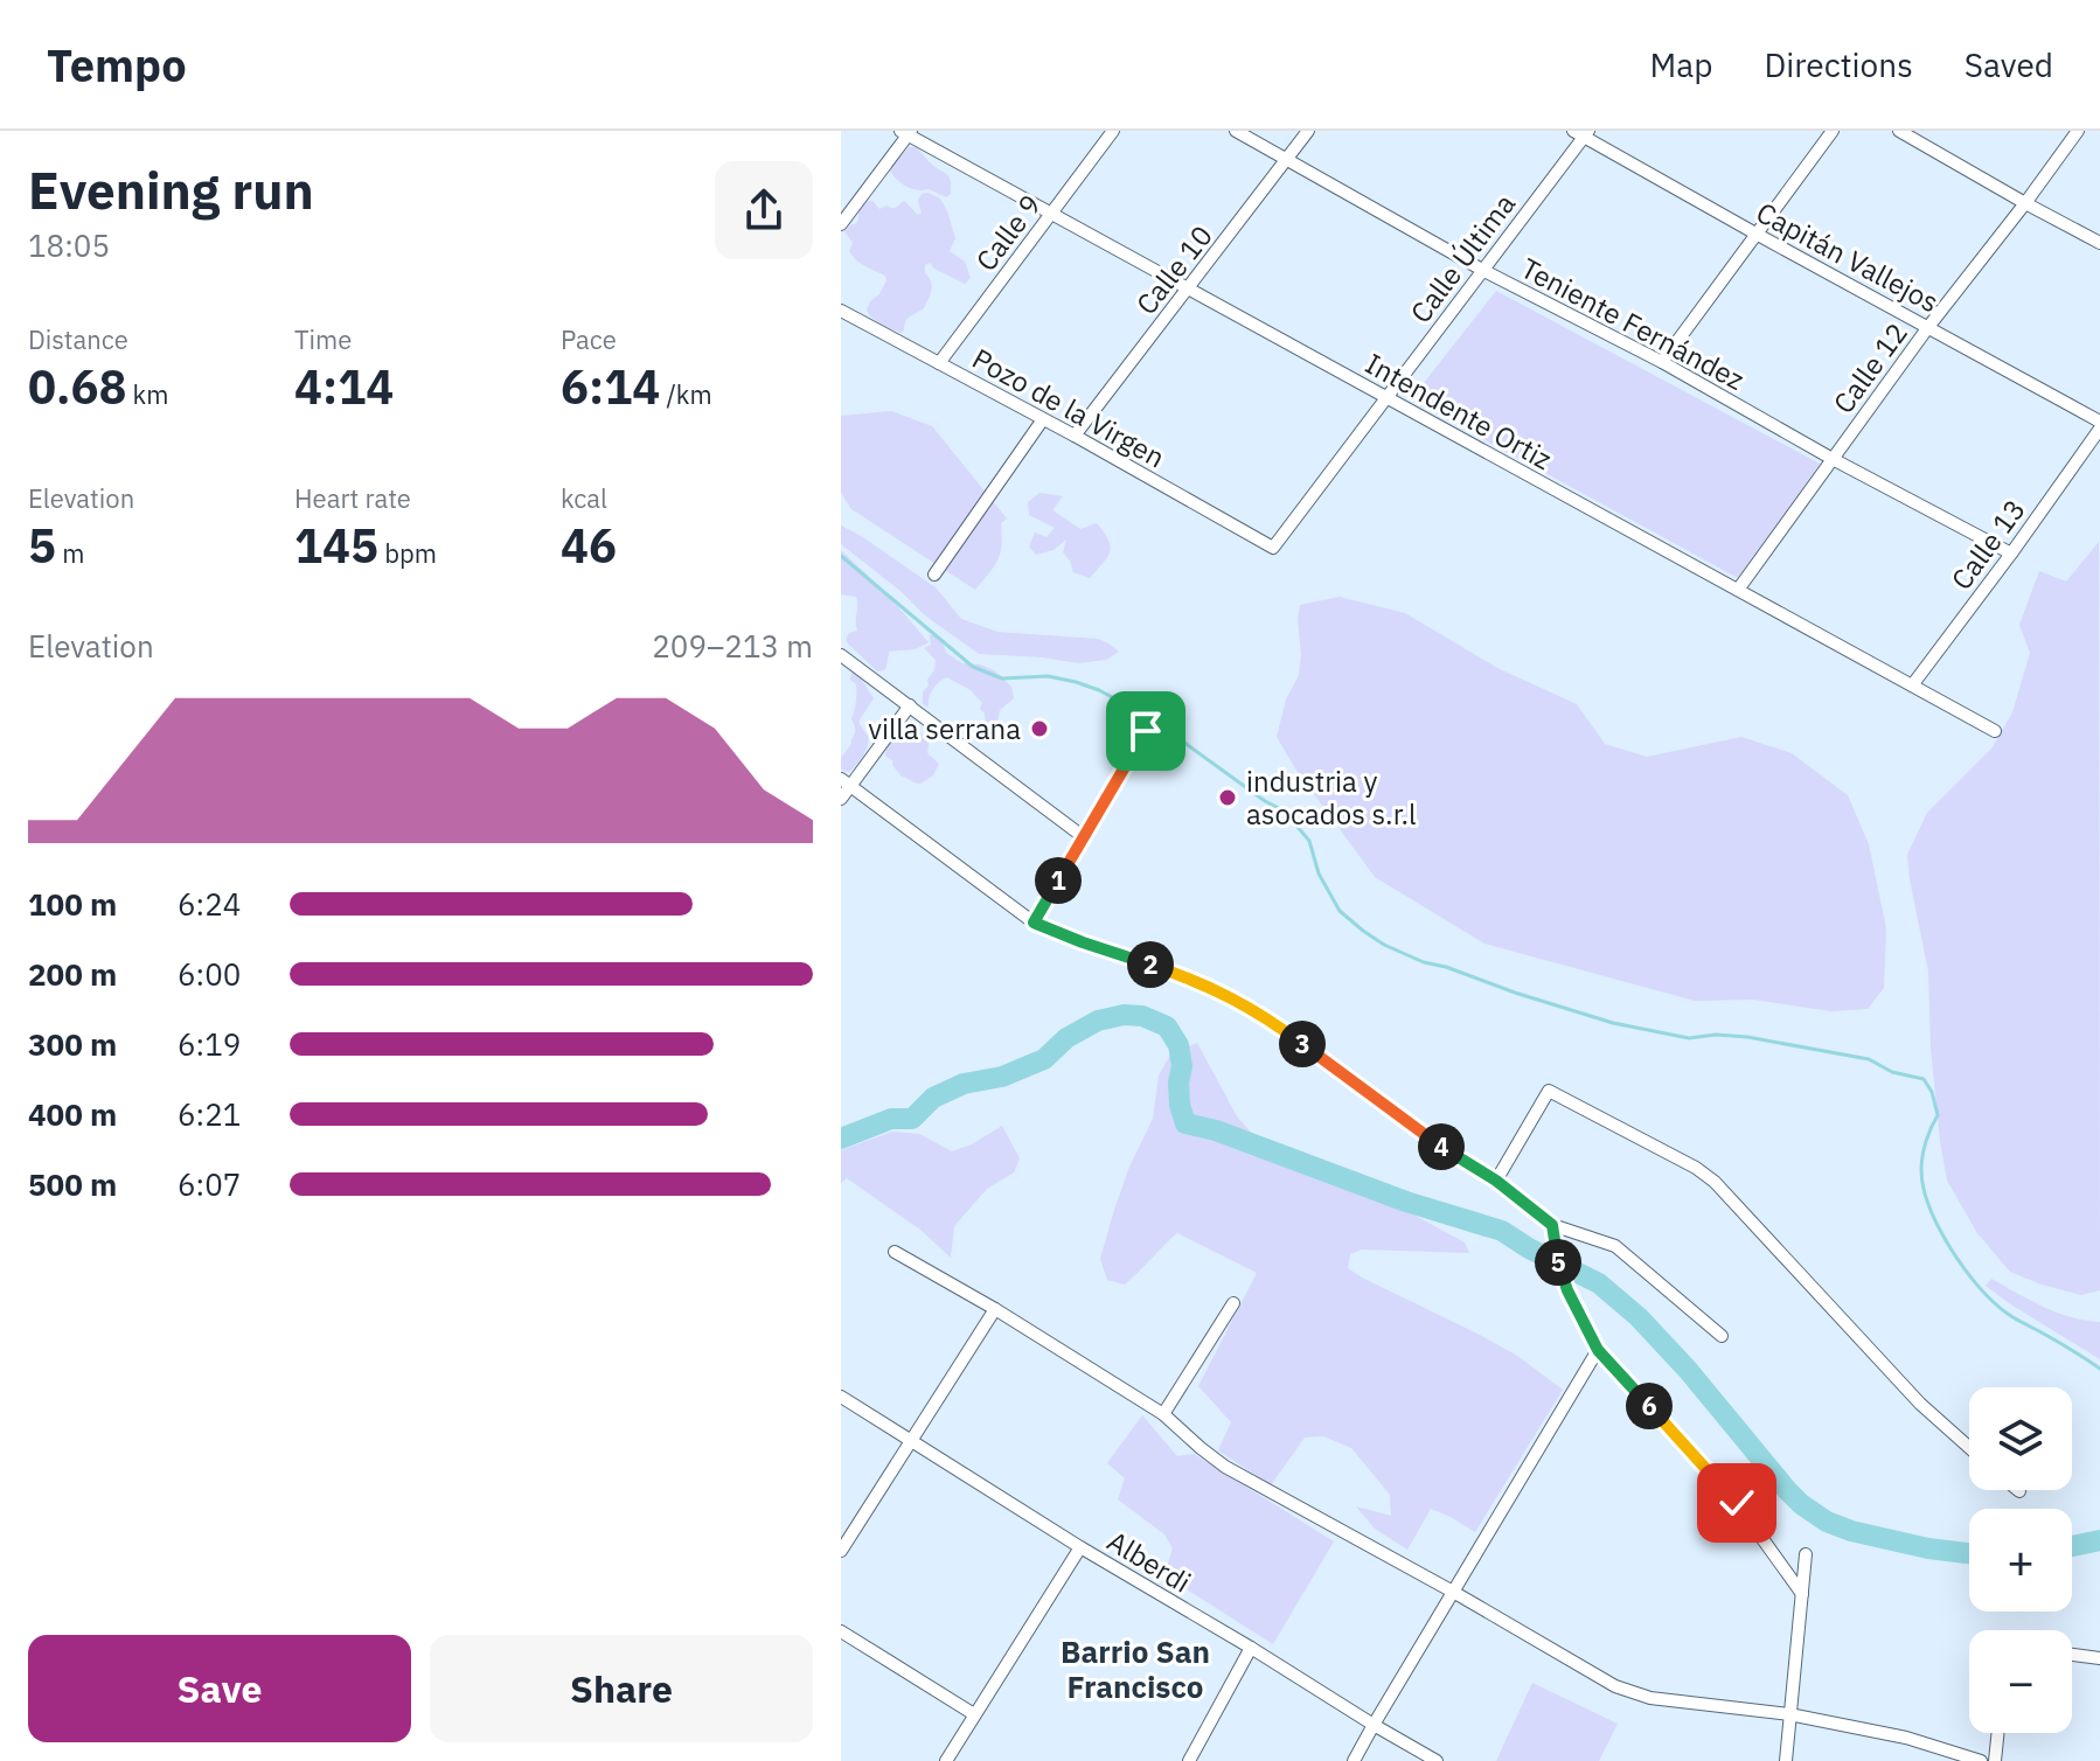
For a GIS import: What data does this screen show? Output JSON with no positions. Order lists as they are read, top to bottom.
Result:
{
  "streets": {
    "street": [
      "Calle 9",
      "Capitán Vallejos",
      "Calle Última",
      "Calle 10",
      "Teniente Fernández",
      "Calle 12",
      "Pozo de la Virgen",
      "Intendente Ortiz",
      "Calle 13",
      "Alberdi"
    ]
  },
  "crossings": [
    ["Calle 9", "Pozo de la Virgen"],
    ["Calle 9", "Intendente Ortiz"],
    ["Capitán Vallejos", "Calle Última"],
    ["Capitán Vallejos", "Calle 12"],
    ["Calle Última", "Teniente Fernández"],
    ["Calle Última", "Pozo de la Virgen"],
    ["Calle Última", "Intendente Ortiz"],
    ["Calle 10", "Teniente Fernández"],
    ["Calle 10", "Pozo de la Virgen"],
    ["Calle 10", "Intendente Ortiz"],
    ["Teniente Fernández", "Calle 12"],
    ["Teniente Fernández", "Calle 13"],
    ["Calle 12", "Intendente Ortiz"],
    ["Intendente Ortiz", "Calle 13"]
  ],
  "districts": ["Barrio San Francisco"],
  "places": ["villa serrana", "industria y asocados s.r.l"],
  "page": {
    "header": "Tempo",
    "nav": ["Map", "Directions", "Saved"],
    "heading": ["Evening run", "18:05"],
    "stats": [
      ["Distance", "0.68 km"],
      ["Time", "4:14"],
      ["Pace", "6:14 /km"],
      ["Elevation", "5 m"],
      ["Heart rate", "145 bpm"],
      ["kcal", "46"]
    ],
    "chart": ["Elevation", "209–213 m"],
    "pins": [
      "1",
      "2",
      "3",
      "4",
      "5",
      "6"
    ],
    "list": [
      {
        "name": "100 m",
        "note": "6:24"
      },
      {
        "name": "200 m",
        "note": "6:00"
      },
      {
        "name": "300 m",
        "note": "6:19"
      },
      {
        "name": "400 m",
        "note": "6:21"
      },
      {
        "name": "500 m",
        "note": "6:07"
      }
    ],
    "map_buttons": ["+", "−"],
    "buttons": ["Save", "Share"]
  }
}
